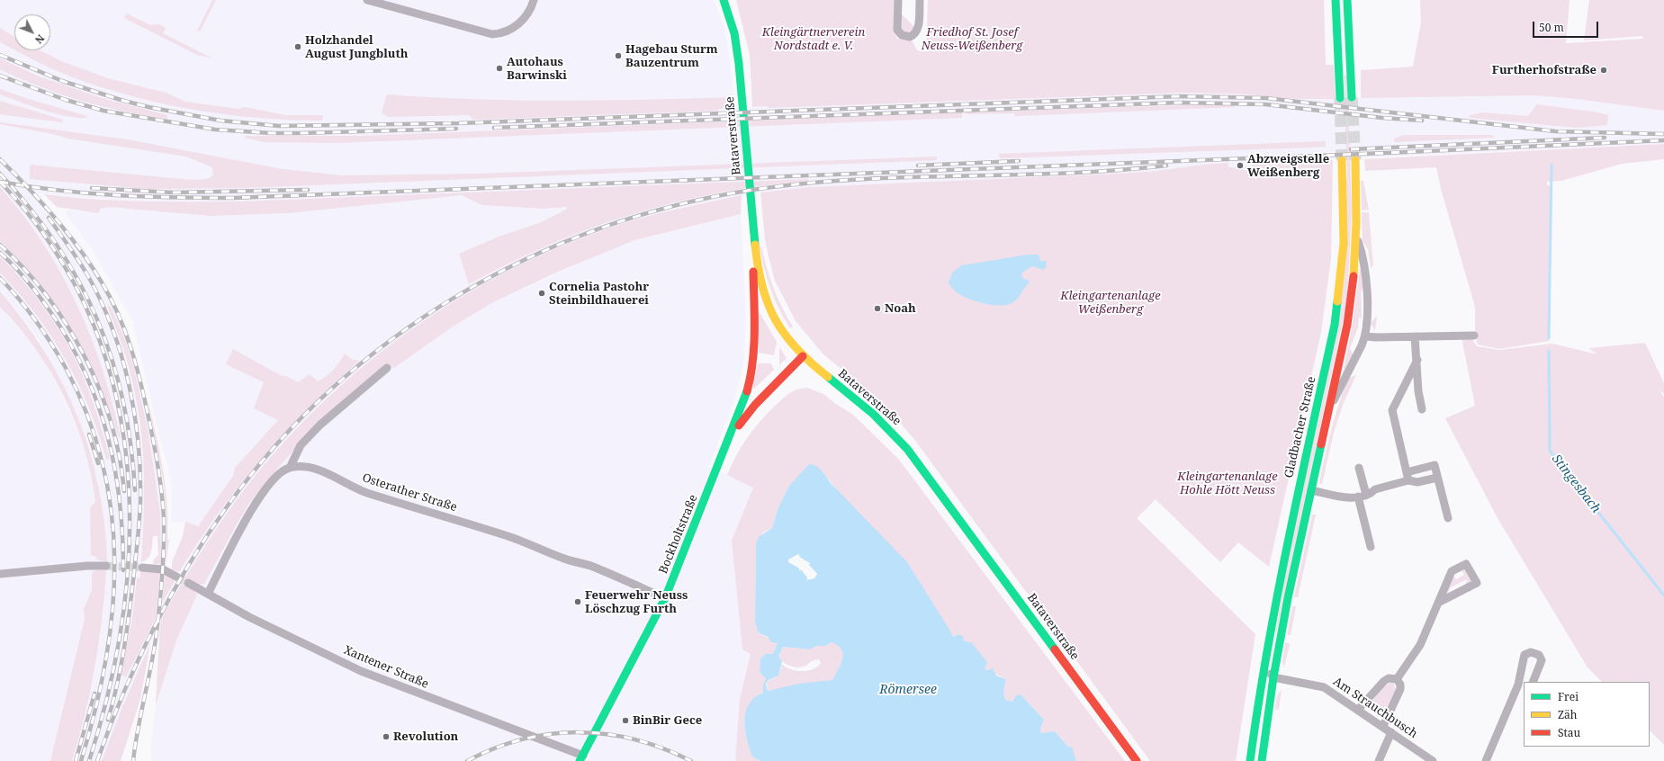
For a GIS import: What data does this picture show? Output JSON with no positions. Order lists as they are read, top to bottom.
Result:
{
  "streets": {
    "street": [
      "Bataverstraße",
      "Gladbacher Straße",
      "Osterather Straße",
      "Bockholtstraße",
      "Xantener Straße",
      "Am Strauchbusch"
    ]
  },
  "crossings": [
    ["Bataverstraße", "Bockholtstraße"],
    ["Gladbacher Straße", "Am Strauchbusch"],
    ["Osterather Straße", "Bockholtstraße"],
    ["Bockholtstraße", "Xantener Straße"]
  ],
  "water": ["Stingesbach", "Römersee"],
  "parks": [
    "Kleingärtnerverein Nordstadt e. V.",
    "Friedhof St. Josef Neuss-Weißenberg",
    "Kleingartenanlage Weißenberg",
    "Kleingartenanlage Hohle Hött Neuss"
  ],
  "places": [
    "Holzhandel August Jungbluth",
    "Hagebau Sturm Bauzentrum",
    "Autohaus Barwinski",
    "Furtherhofstraße",
    "Abzweigstelle Weißenberg",
    "Cornelia Pastohr Steinbildhauerei",
    "Noah",
    "Feuerwehr Neuss Löschzug Furth",
    "BinBir Gece",
    "Revolution"
  ],
  "legend": ["Frei", "Zäh", "Stau"],
  "scale_bar": "50 m",
  "north": "bottom right"
}
